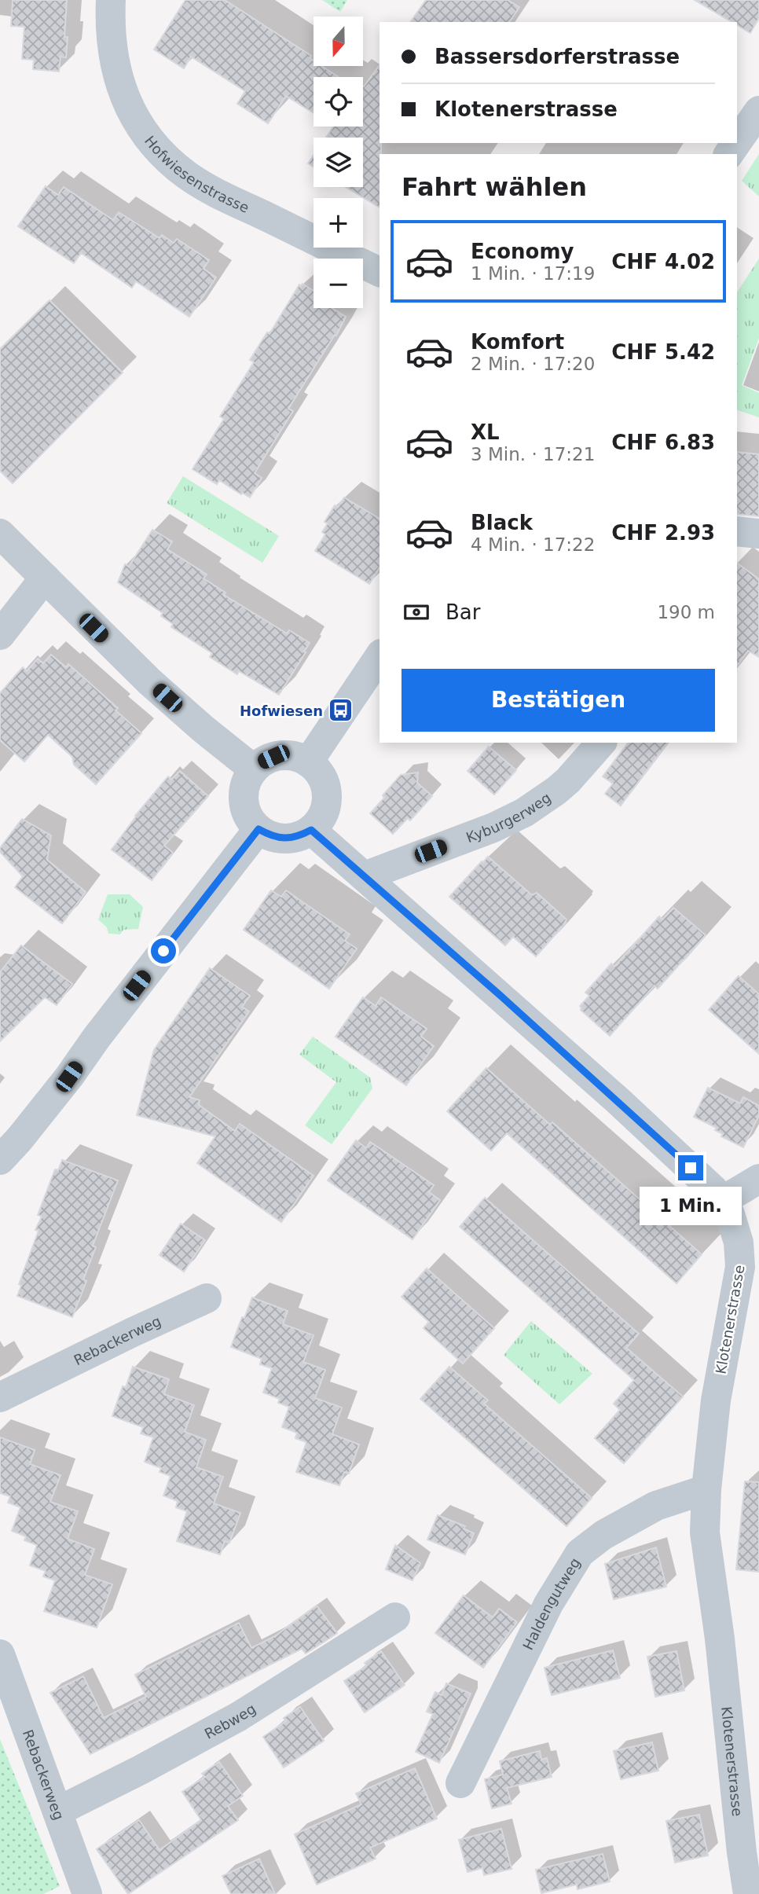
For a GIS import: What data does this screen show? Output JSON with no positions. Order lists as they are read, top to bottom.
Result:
{
  "streets": {
    "street": [
      "Hofwiesenstrasse",
      "Kyburgerweg",
      "Klotenerstrasse",
      "Rebackerweg",
      "Haldengutweg",
      "Rebweg"
    ]
  },
  "crossings": [
    ["Kyburgerweg", "Klotenerstrasse"],
    ["Klotenerstrasse", "Haldengutweg"],
    ["Rebackerweg", "Rebweg"]
  ],
  "places": {
    "bus stop": ["Hofwiesen"]
  },
  "north": "bottom",
  "page": {
    "map_buttons": ["+", "−"],
    "banner": ["Bassersdorferstrasse", "Klotenerstrasse"],
    "heading": "Fahrt wählen",
    "list": [
      {
        "name": "Economy",
        "note": "1 Min. · 17:19",
        "value": "CHF 4.02"
      },
      {
        "name": "Komfort",
        "note": "2 Min. · 17:20",
        "value": "CHF 5.42"
      },
      {
        "name": "XL",
        "note": "3 Min. · 17:21",
        "value": "CHF 6.83"
      },
      {
        "name": "Black",
        "note": "4 Min. · 17:22",
        "value": "CHF 2.93"
      }
    ],
    "pay": ["Bar", "190 m"],
    "buttons": "Bestätigen",
    "bubble": "1 Min."
  }
}
